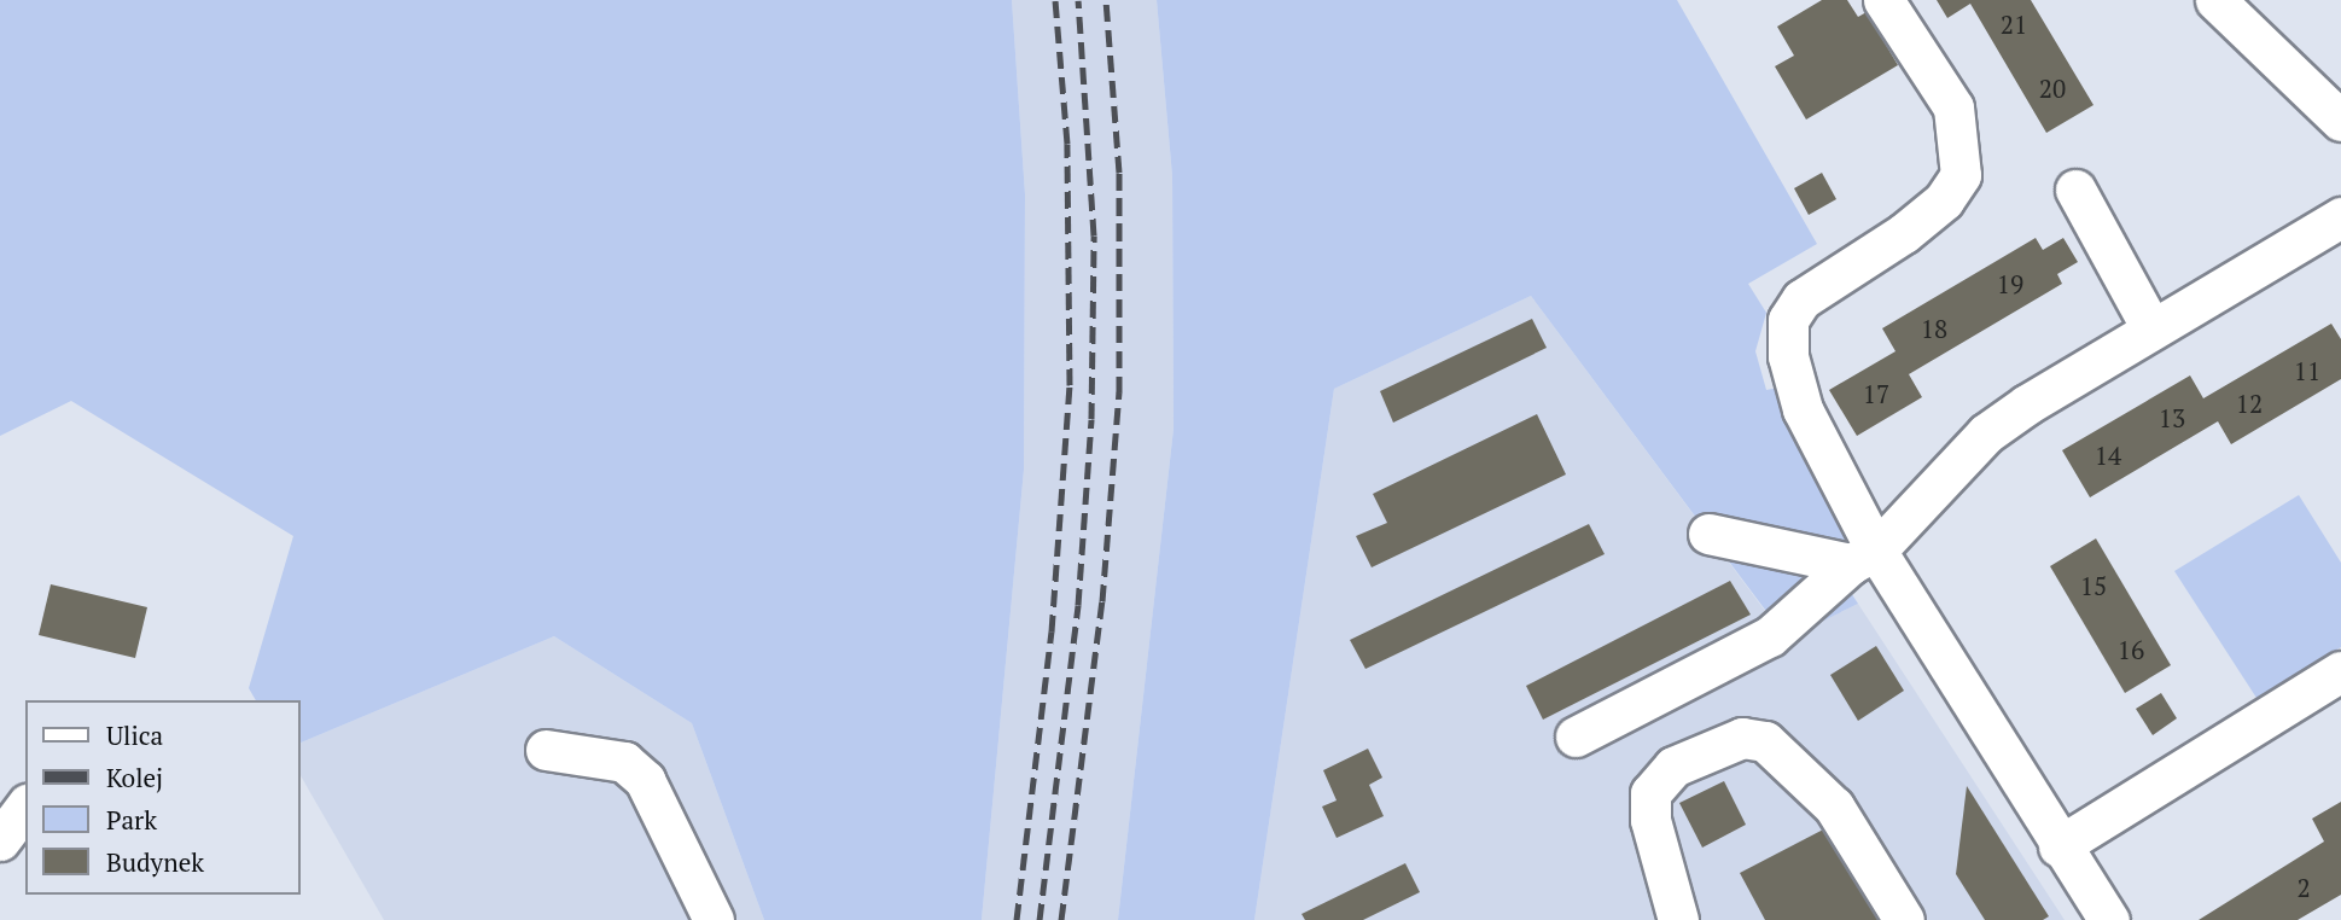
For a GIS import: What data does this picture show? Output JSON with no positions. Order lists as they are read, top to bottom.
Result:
{
  "house_numbers": [
    "21",
    "20",
    "19",
    "18",
    "11",
    "17",
    "12",
    "13",
    "14",
    "15",
    "16",
    "2"
  ],
  "legend": [
    "Ulica",
    "Kolej",
    "Park",
    "Budynek"
  ]
}
